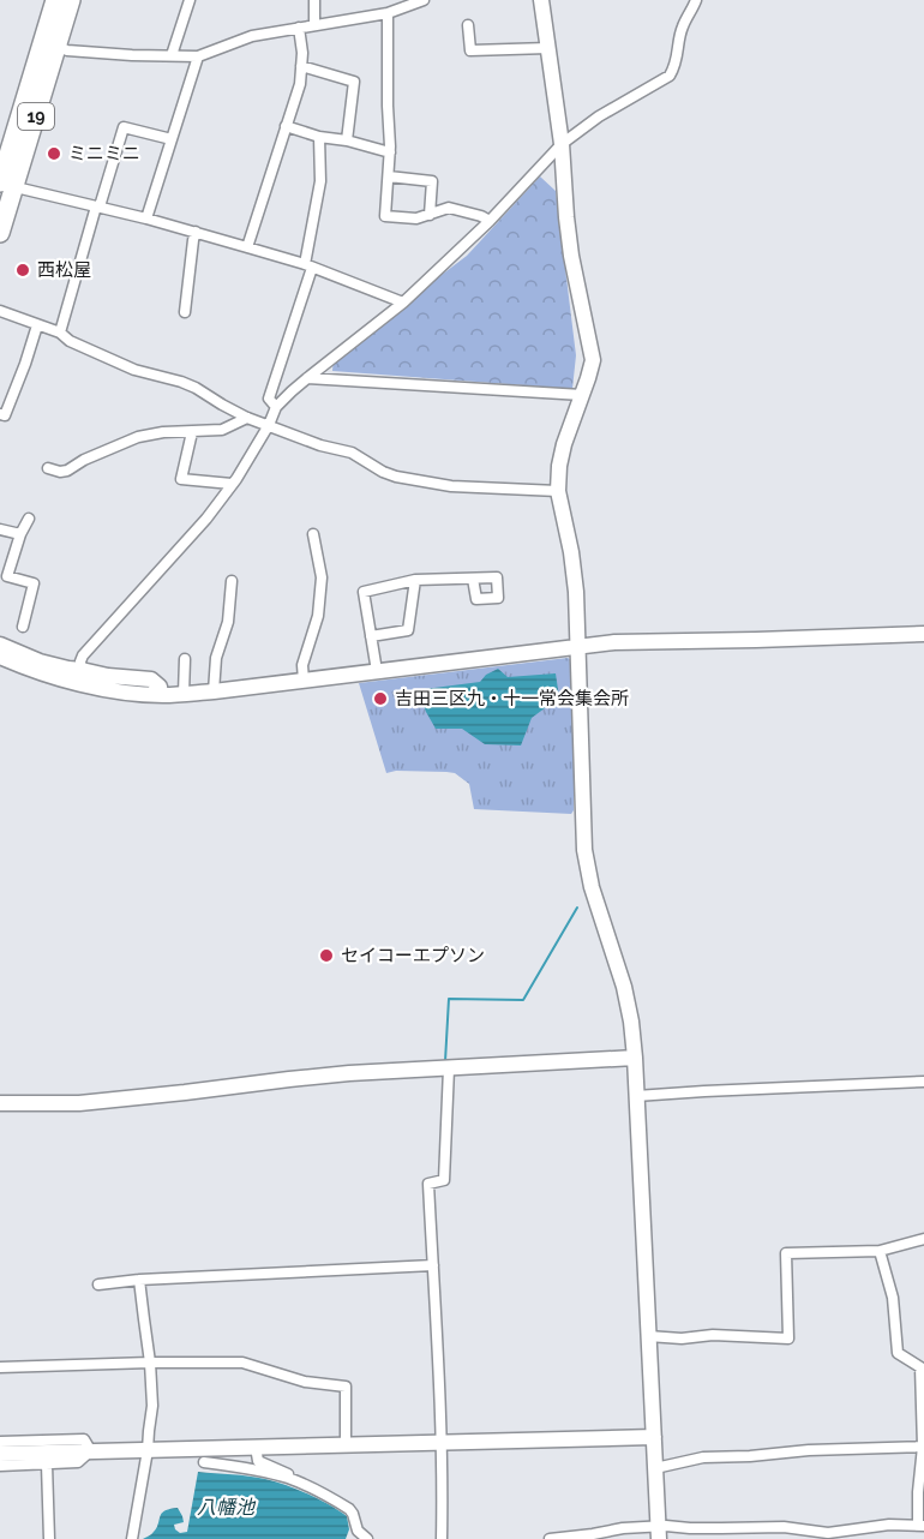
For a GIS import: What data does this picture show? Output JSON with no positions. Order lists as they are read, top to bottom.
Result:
{
  "streets": {
    "highway": ["19"]
  },
  "water": ["八幡池"],
  "places": [
    "ミニミニ",
    "西松屋",
    "吉田三区九・十一常会集会所",
    "セイコーエプソン"
  ]
}
